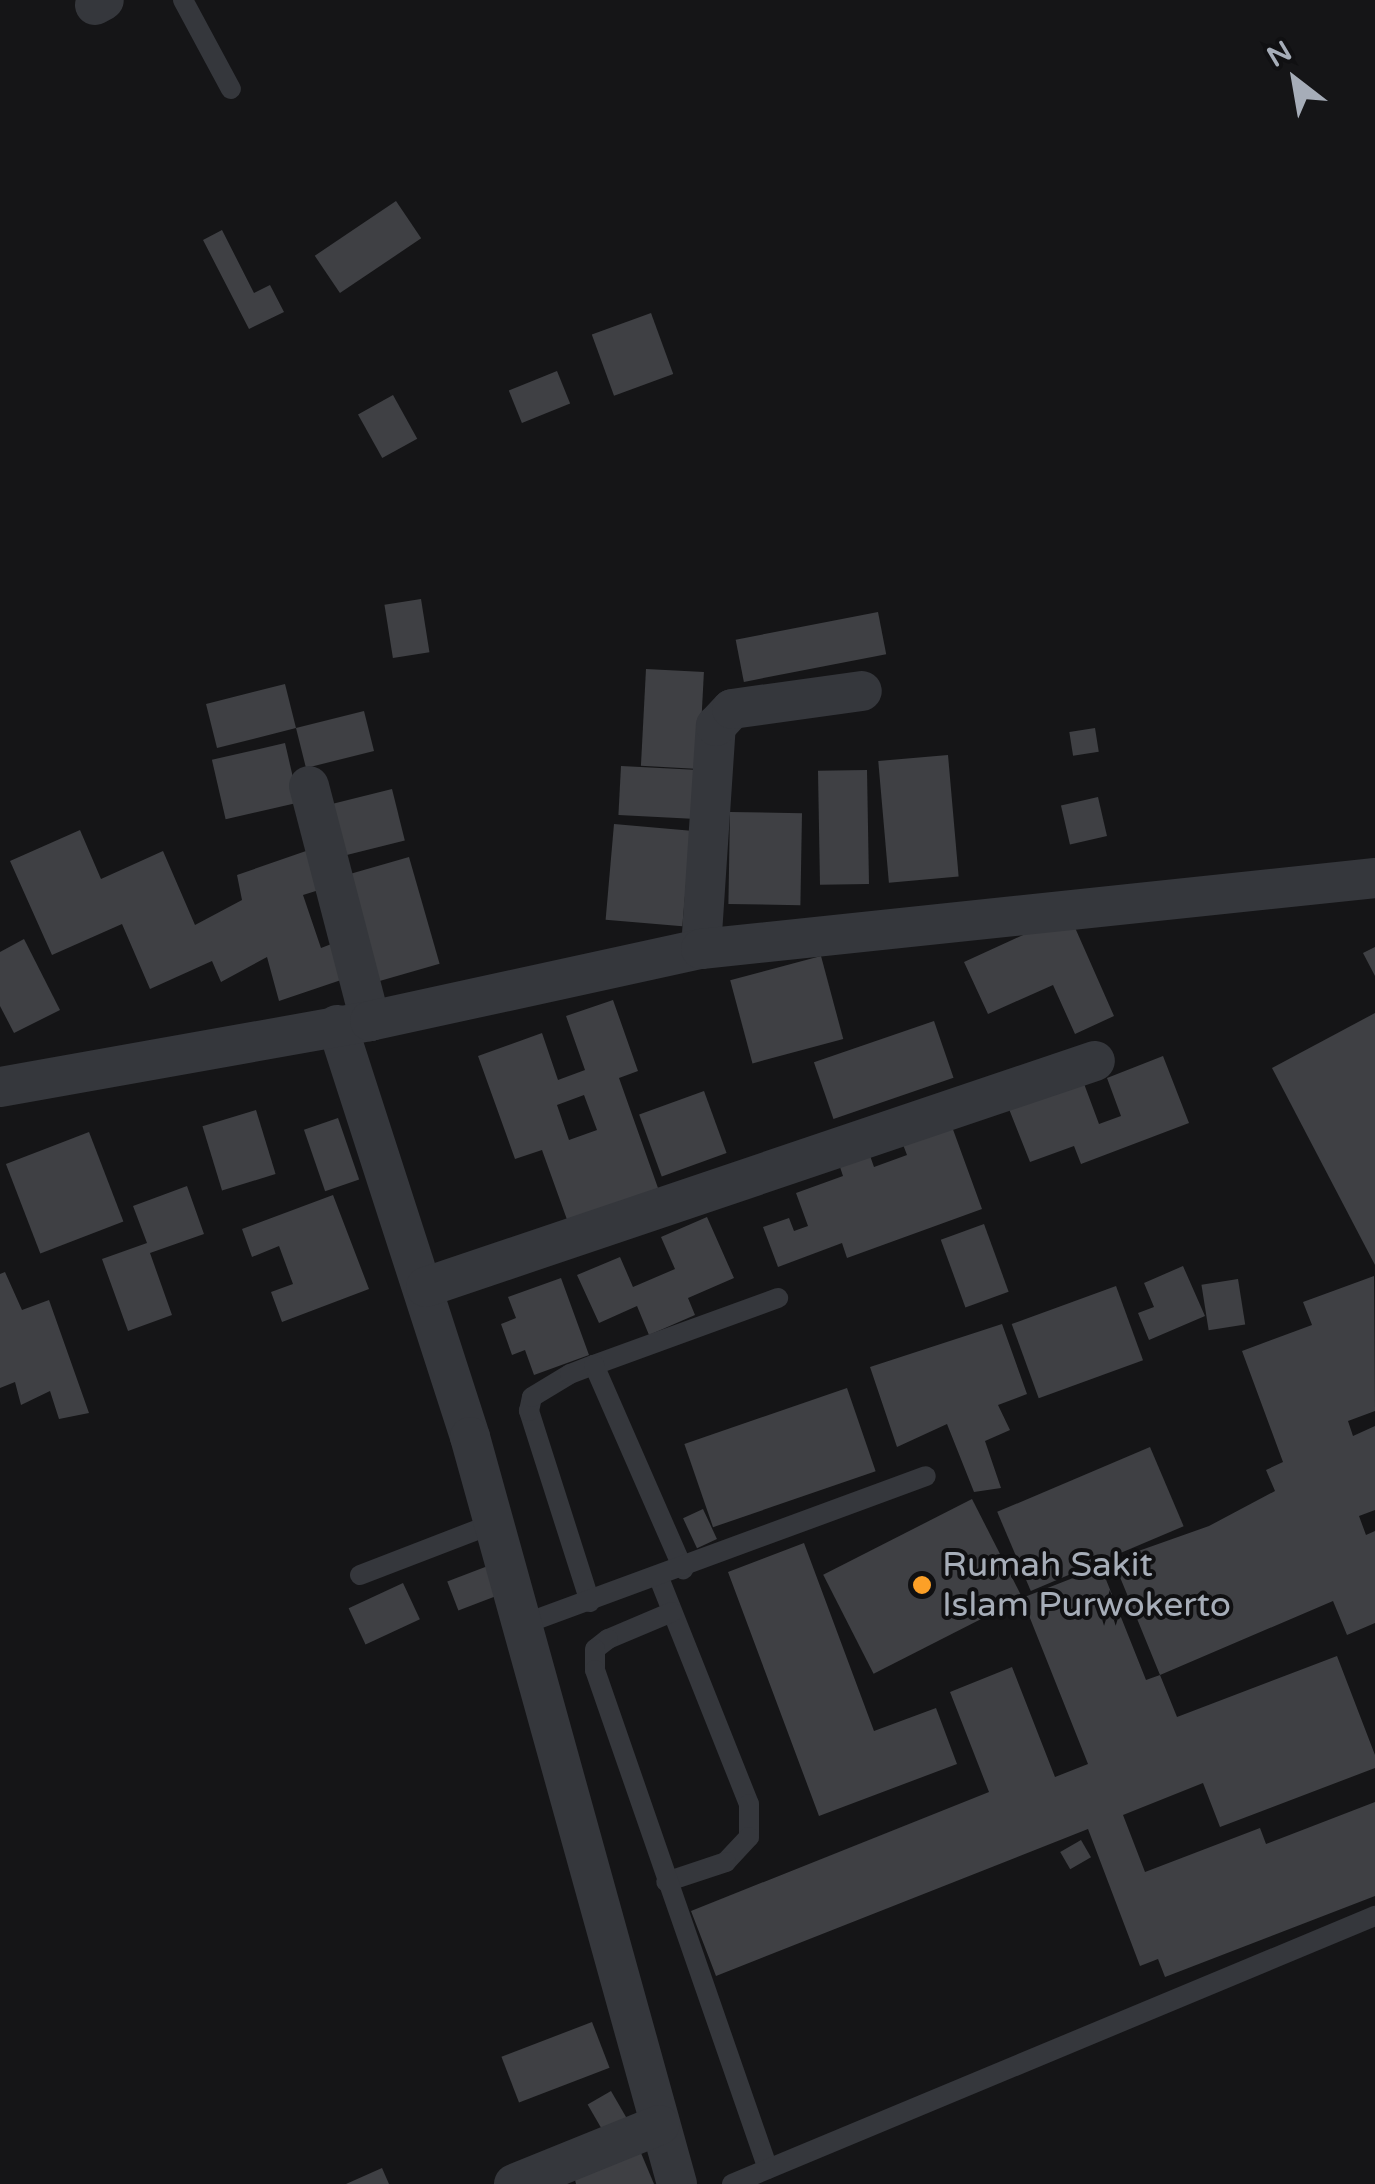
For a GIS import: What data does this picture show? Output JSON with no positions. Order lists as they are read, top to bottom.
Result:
{
  "places": ["Rumah Sakit Islam Purwokerto"],
  "north": "top left"
}
